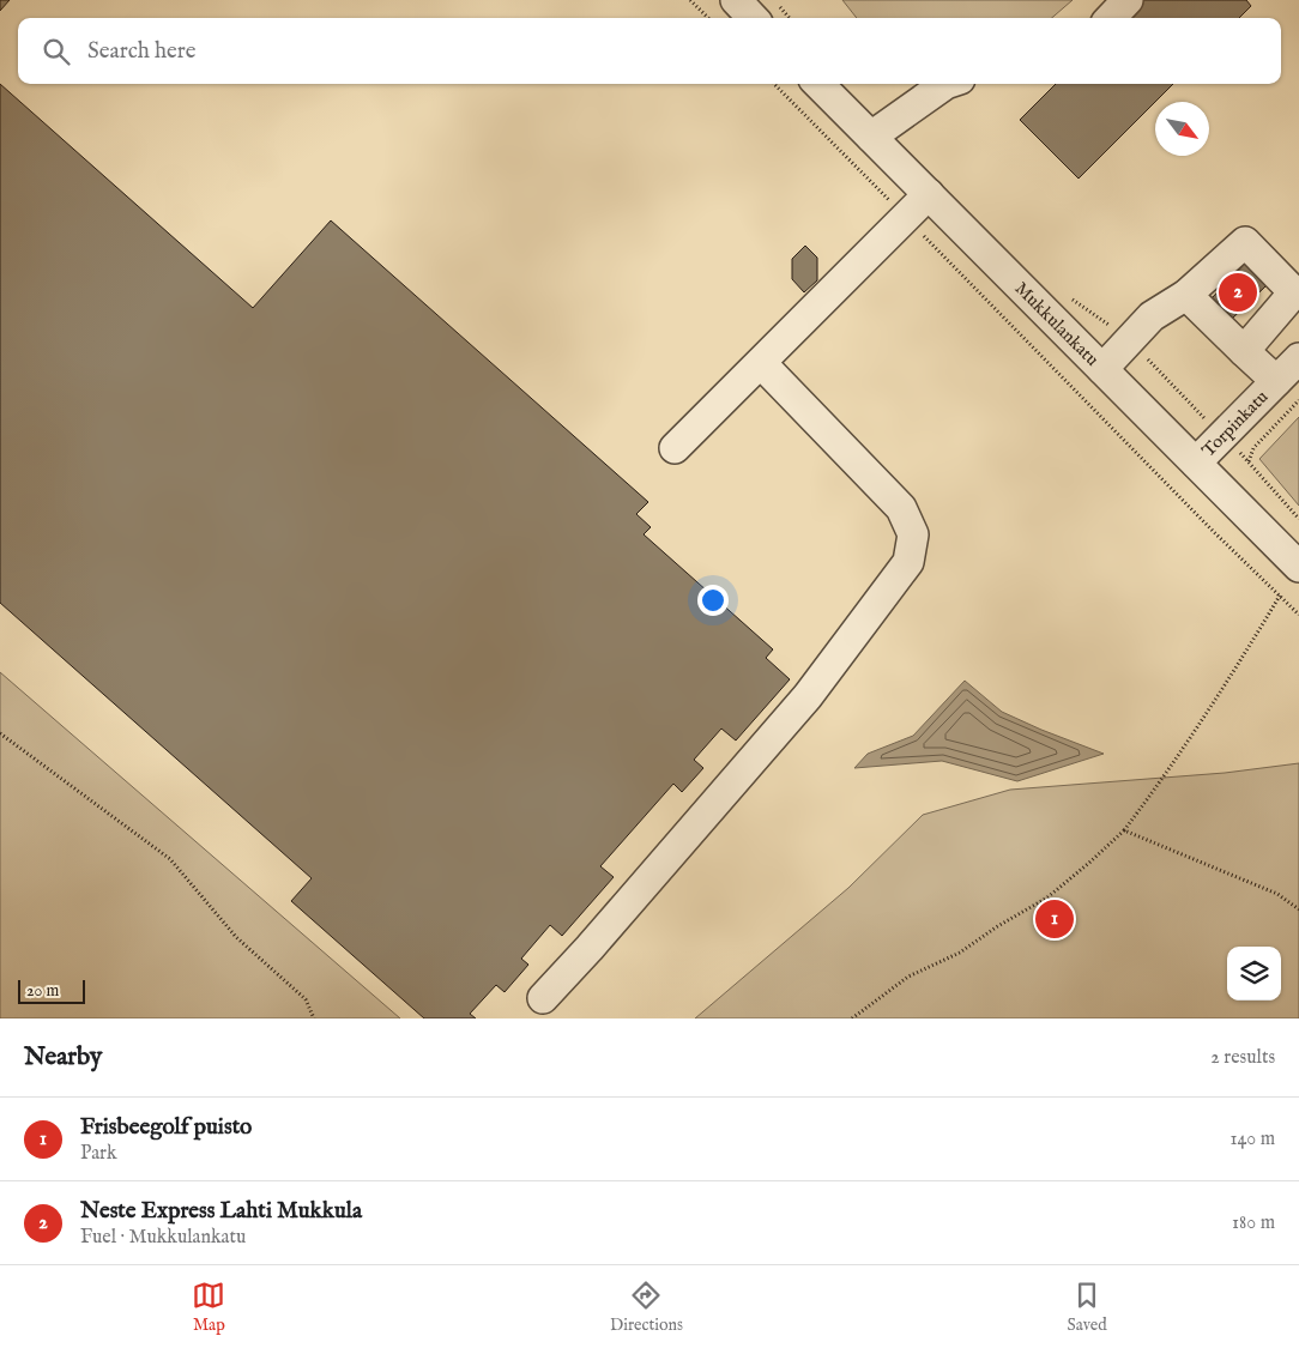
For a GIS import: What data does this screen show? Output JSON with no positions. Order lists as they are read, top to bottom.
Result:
{
  "streets": {
    "street": ["Mukkulankatu", "Torpinkatu"]
  },
  "crossings": [
    ["Mukkulankatu", "Torpinkatu"]
  ],
  "scale_bar": "20 m",
  "north": "bottom right",
  "page": {
    "search": "Search here",
    "pins": ["2", "1"],
    "scale": "20 m",
    "heading": ["Nearby", "2 results"],
    "list": [
      {
        "mark": "1",
        "name": "Frisbeegolf puisto",
        "note": "Park",
        "value": "140 m"
      },
      {
        "mark": "2",
        "name": "Neste Express Lahti Mukkula",
        "note": "Fuel · Mukkulankatu",
        "value": "180 m"
      }
    ],
    "nav": ["Map", "Directions", "Saved"]
  }
}
